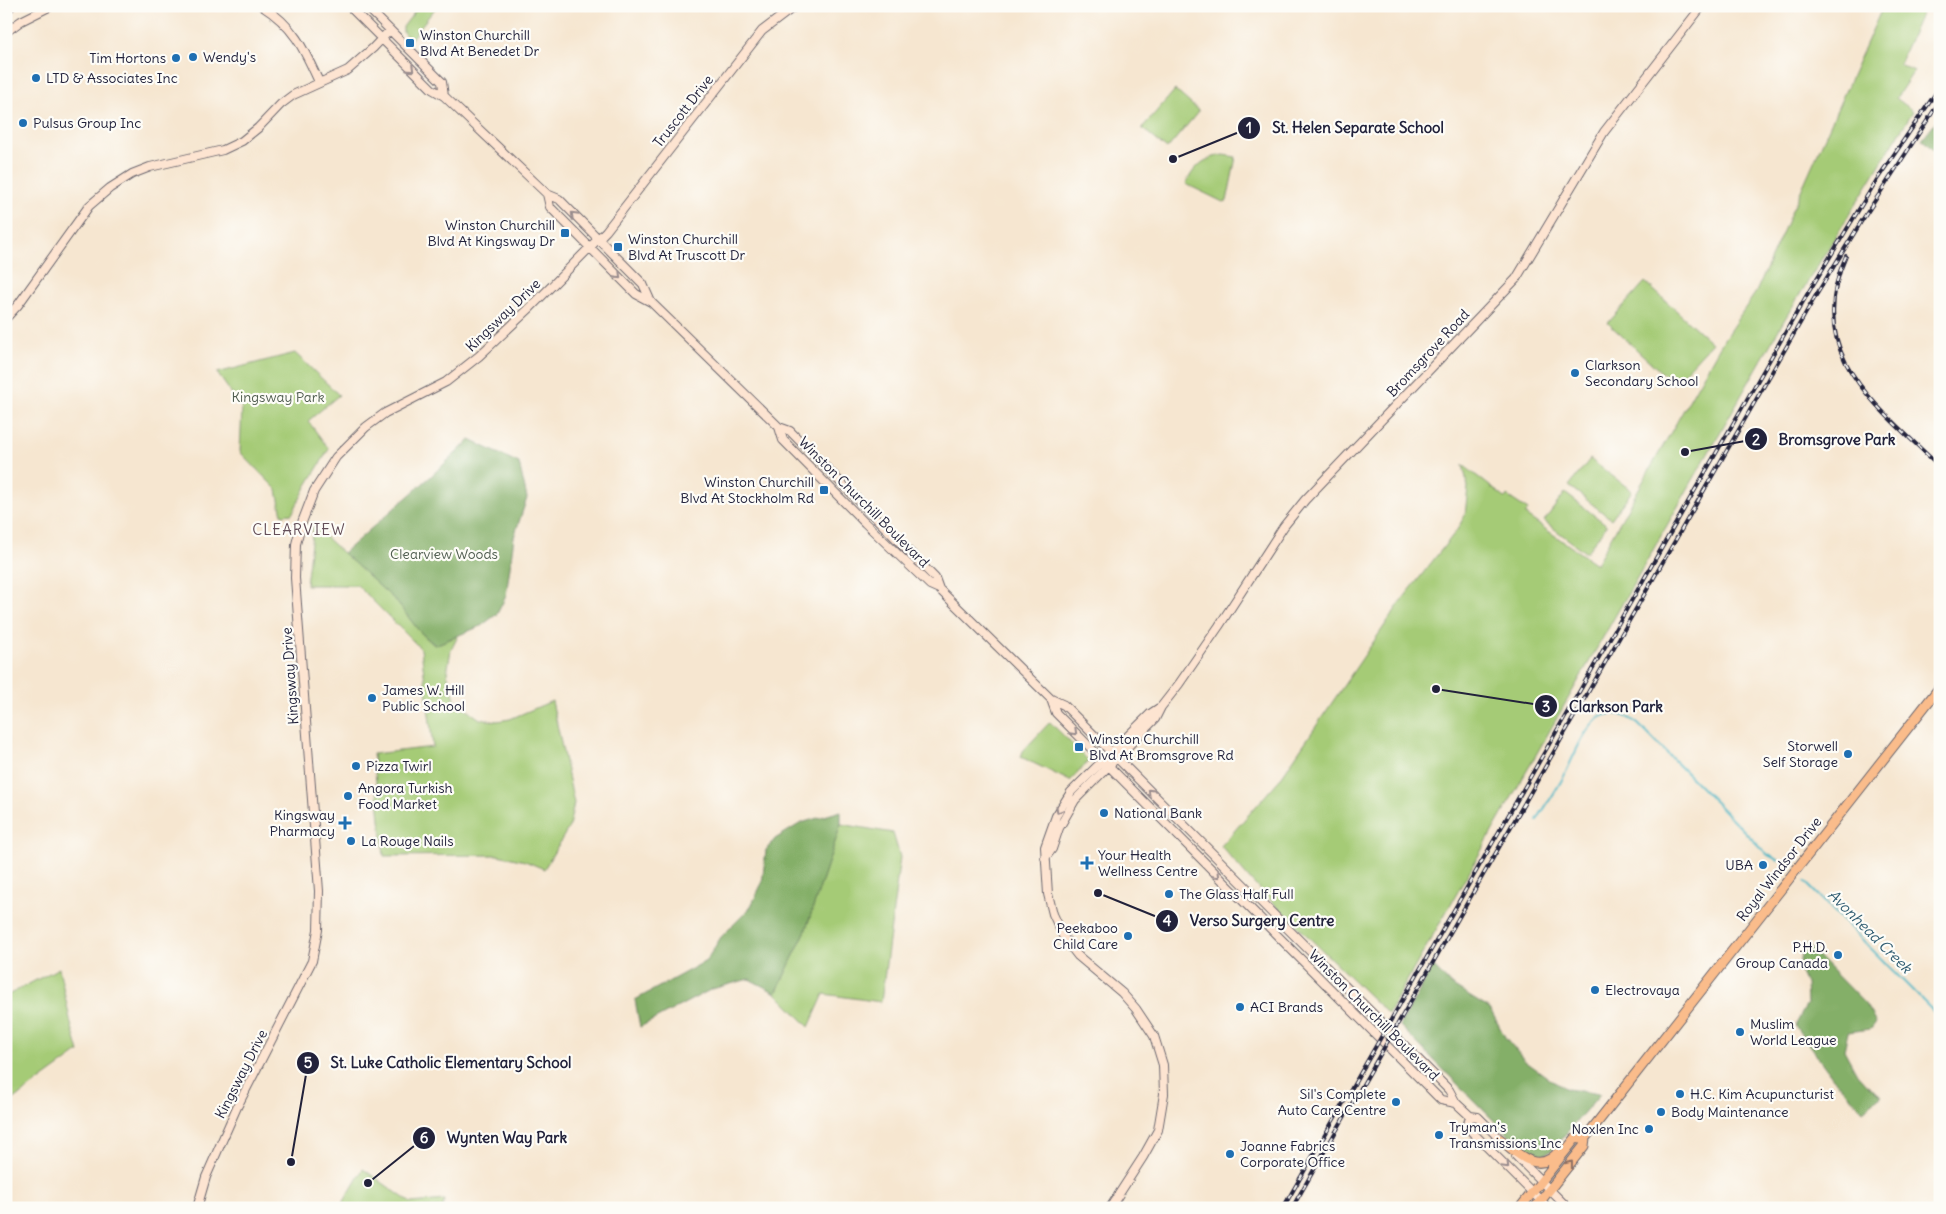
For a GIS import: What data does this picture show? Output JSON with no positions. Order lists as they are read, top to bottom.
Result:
{
  "streets": {
    "main road": ["Royal Windsor Drive"],
    "street": [
      "Truscott Drive",
      "Kingsway Drive",
      "Bromsgrove Road",
      "Winston Churchill Boulevard"
    ]
  },
  "crossings": [
    ["Truscott Drive", "Kingsway Drive"],
    ["Truscott Drive", "Winston Churchill Boulevard"],
    ["Kingsway Drive", "Winston Churchill Boulevard"],
    ["Bromsgrove Road", "Winston Churchill Boulevard"],
    ["Winston Churchill Boulevard", "Royal Windsor Drive"]
  ],
  "districts": ["CLEARVIEW"],
  "water": ["Avonhead Creek"],
  "parks": ["Kingsway Park", "Clearview Woods"],
  "places": {
    "transit": [
      "Winston Churchill Blvd At Benedet Dr",
      "Winston Churchill Blvd At Kingsway Dr",
      "Winston Churchill Blvd At Truscott Dr",
      "Winston Churchill Blvd At Stockholm Rd",
      "Winston Churchill Blvd At Bromsgrove Rd"
    ],
    "other": [
      "Wendy's",
      "Tim Hortons",
      "LTD & Associates Inc",
      "Pulsus Group Inc",
      "St. Helen Separate School",
      "Clarkson Secondary School",
      "Bromsgrove Park",
      "Clarkson Park",
      "James W. Hill Public School",
      "Storwell Self Storage",
      "Pizza Twirl",
      "Angora Turkish Food Market",
      "National Bank",
      "La Rouge Nails",
      "UBA",
      "Verso Surgery Centre",
      "The Glass Half Full",
      "Peekaboo Child Care",
      "P.H.D. Group Canada",
      "Electrovaya",
      "ACI Brands",
      "Muslim World League",
      "H.C. Kim Acupuncturist",
      "Sil's Complete Auto Care Centre",
      "Body Maintenance",
      "Noxlen Inc",
      "Tryman's Transmissions Inc",
      "Joanne Fabrics Corporate Office",
      "St. Luke Catholic Elementary School",
      "Wynten Way Park"
    ],
    "health": ["Kingsway Pharmacy", "Your Health Wellness Centre"]
  }
}
